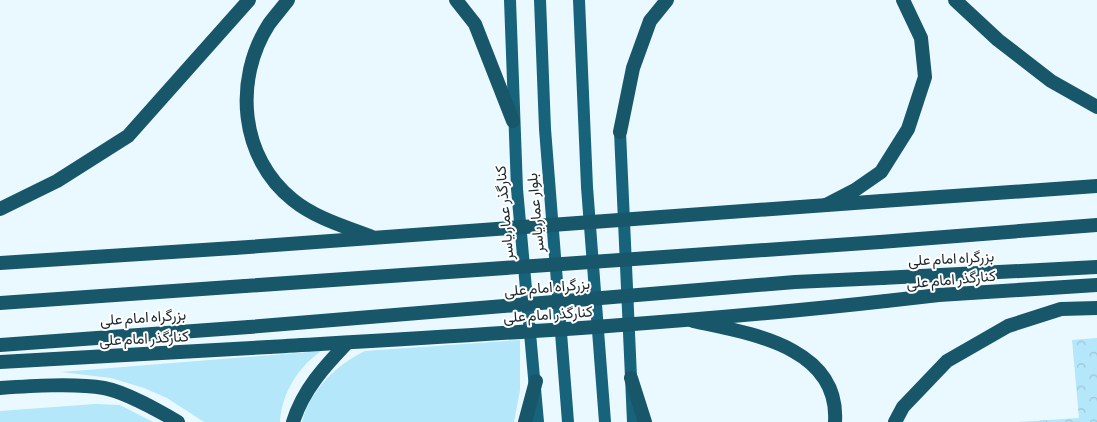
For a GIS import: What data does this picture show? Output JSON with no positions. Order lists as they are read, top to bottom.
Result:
{
  "streets": {
    "highway": ["بزرگراه امام علی", "کنارگذر امام علی"],
    "main road": ["کنارگذر عمار یاسر", "بلوار عمار یاسر"]
  }
}
